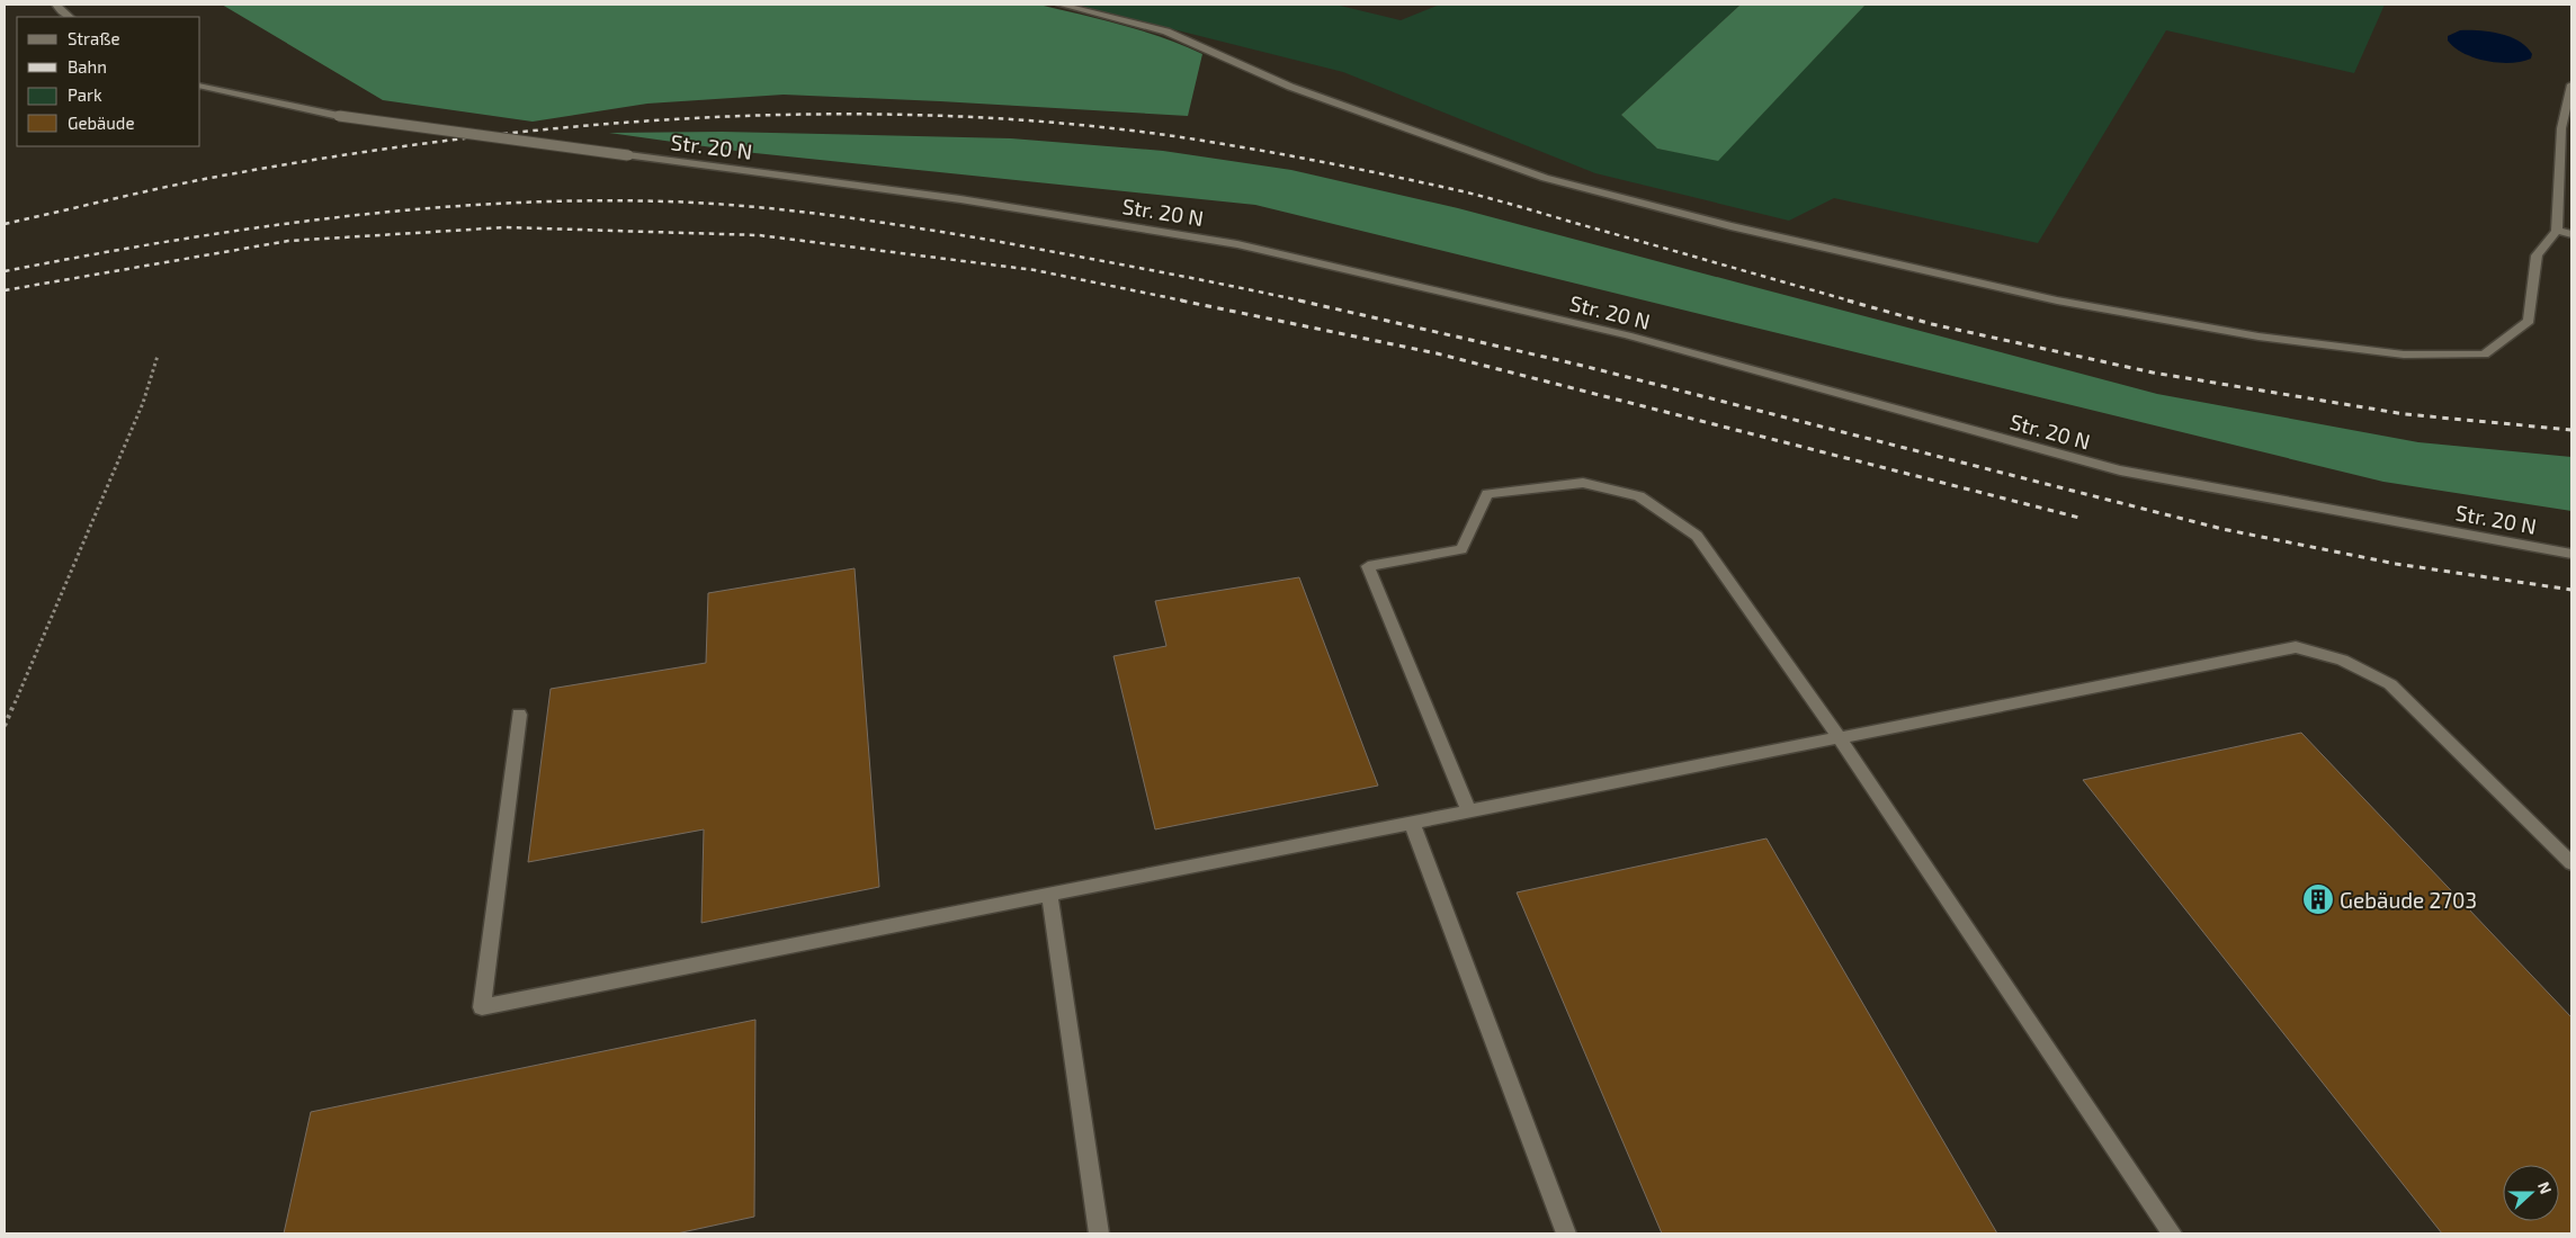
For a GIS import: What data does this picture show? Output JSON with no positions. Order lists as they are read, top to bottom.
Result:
{
  "streets": {
    "lane": ["Str. 20 N"]
  },
  "places": {
    "building": ["Gebäude 2703"]
  },
  "legend": [
    "Straße",
    "Bahn",
    "Park",
    "Gebäude"
  ],
  "north": "right"
}
